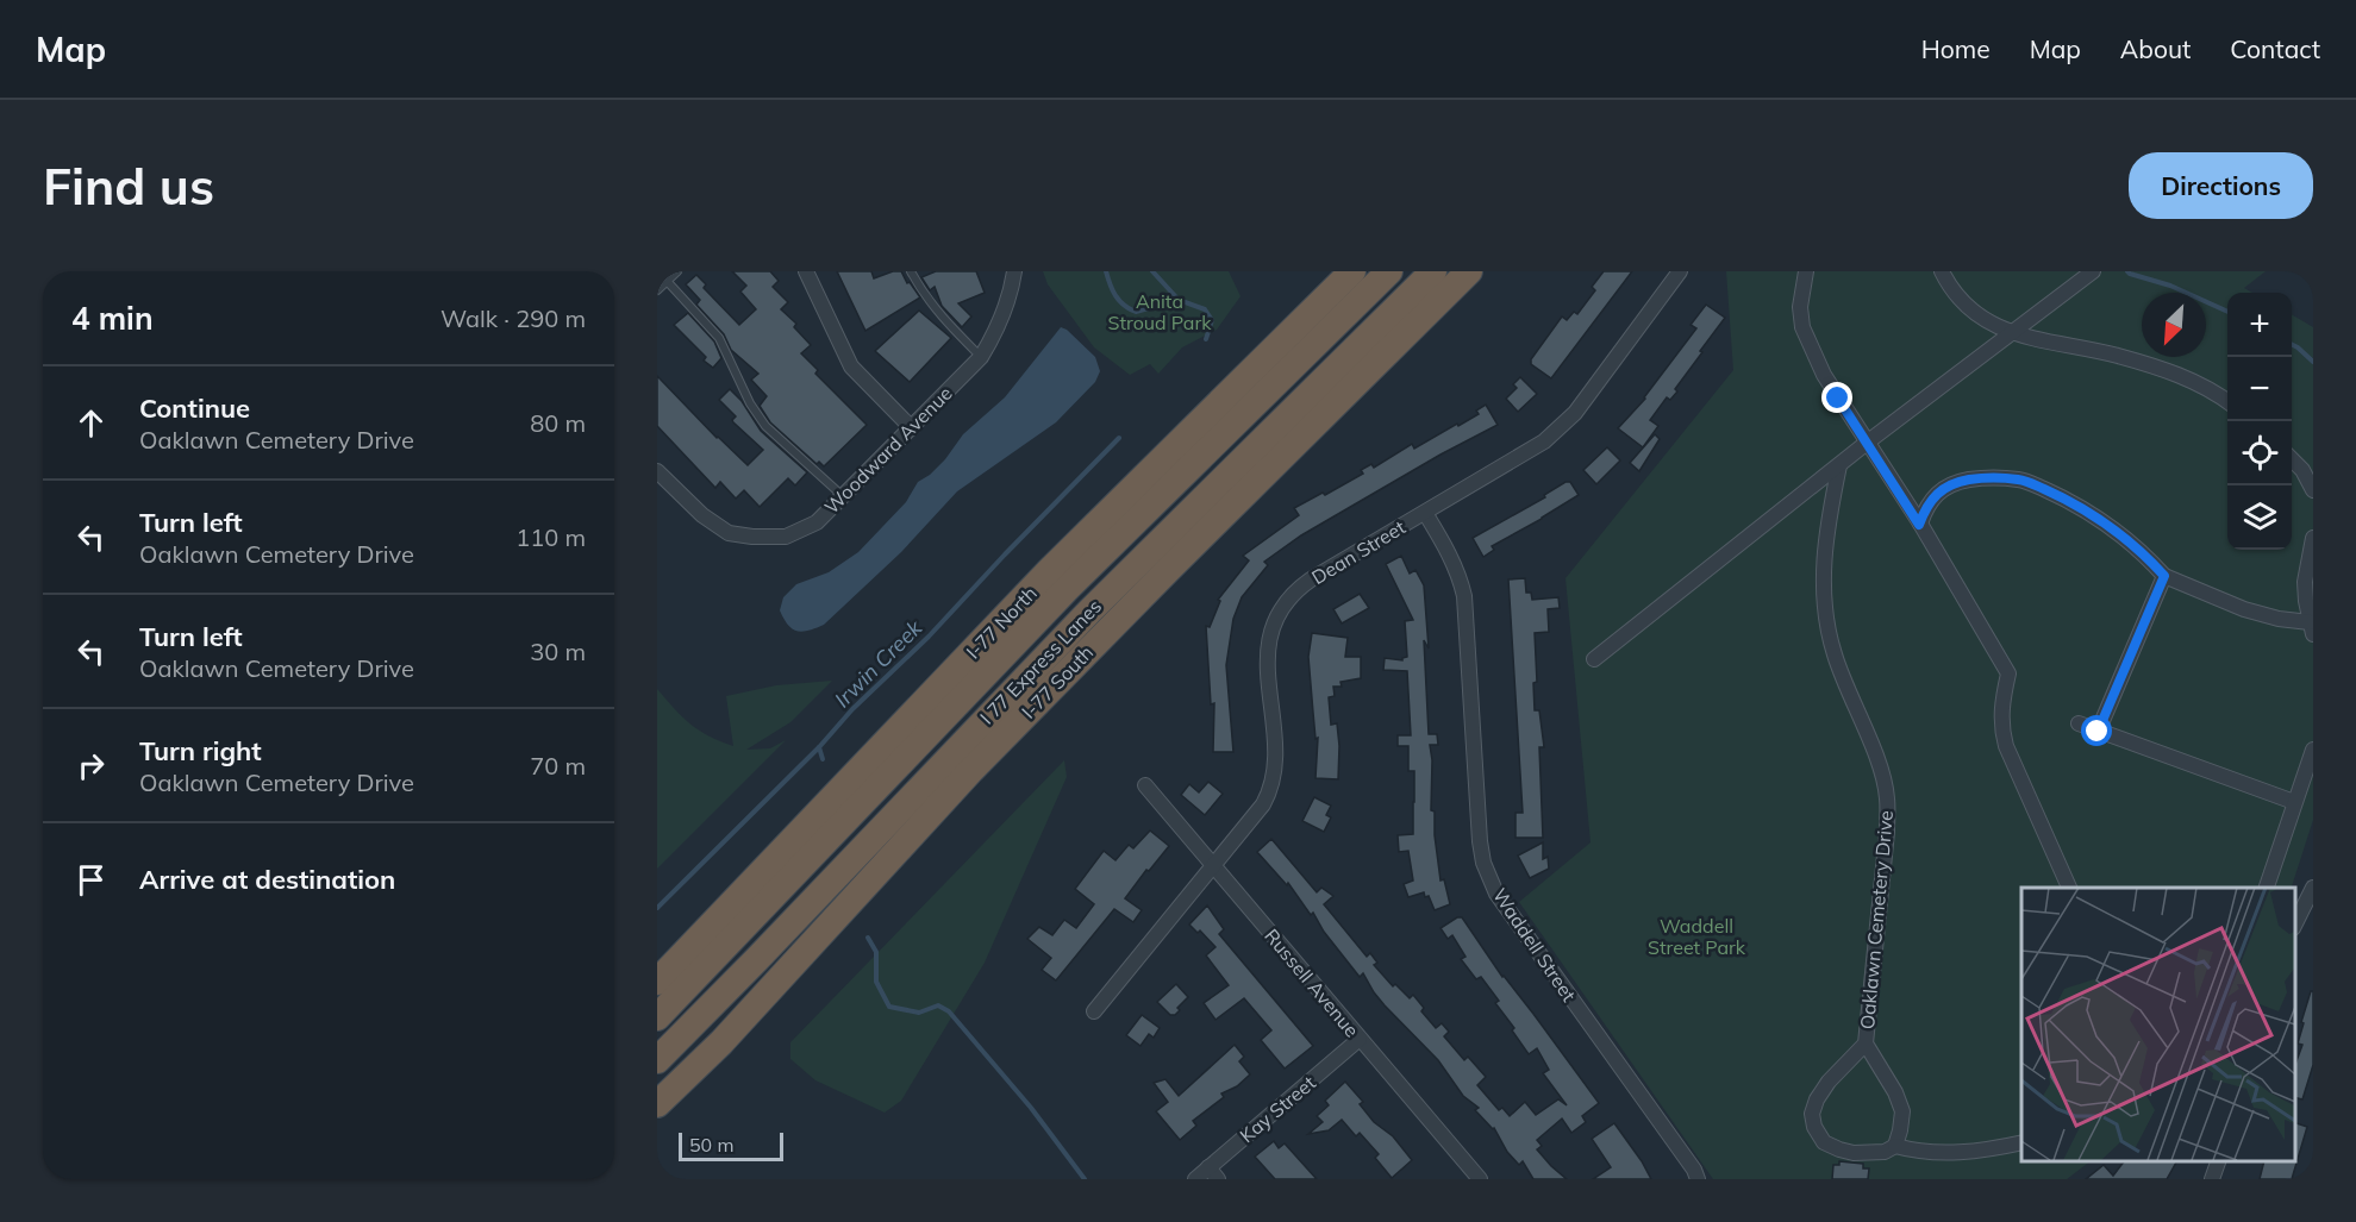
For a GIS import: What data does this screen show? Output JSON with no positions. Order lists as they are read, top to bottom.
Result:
{
  "streets": {
    "highway": ["I-77 North", "I 77 Express Lanes", "I-77 South"],
    "street": [
      "Woodward Avenue",
      "Dean Street",
      "Oaklawn Cemetery Drive",
      "Waddell Street",
      "Russell Avenue",
      "Kay Street"
    ]
  },
  "crossings": [
    ["Dean Street", "Waddell Street"],
    ["Dean Street", "Russell Avenue"],
    ["Russell Avenue", "Kay Street"]
  ],
  "water": ["Irwin Creek"],
  "parks": ["Anita Stroud Park", "Waddell Street Park"],
  "scale_bar": "50 m",
  "north": "bottom left",
  "page": {
    "header": "Map",
    "nav": [
      "Home",
      "Map",
      "About",
      "Contact"
    ],
    "buttons": "Directions",
    "title": "Find us",
    "heading": ["4 min", "Walk · 290 m"],
    "map_buttons": ["+", "−"],
    "list": [
      ["Continue", "Oaklawn Cemetery Drive", "80 m"],
      ["Turn left", "Oaklawn Cemetery Drive", "110 m"],
      ["Turn left", "Oaklawn Cemetery Drive", "30 m"],
      ["Turn right", "Oaklawn Cemetery Drive", "70 m"],
      "Arrive at destination"
    ],
    "scale": "50 m"
  }
}
